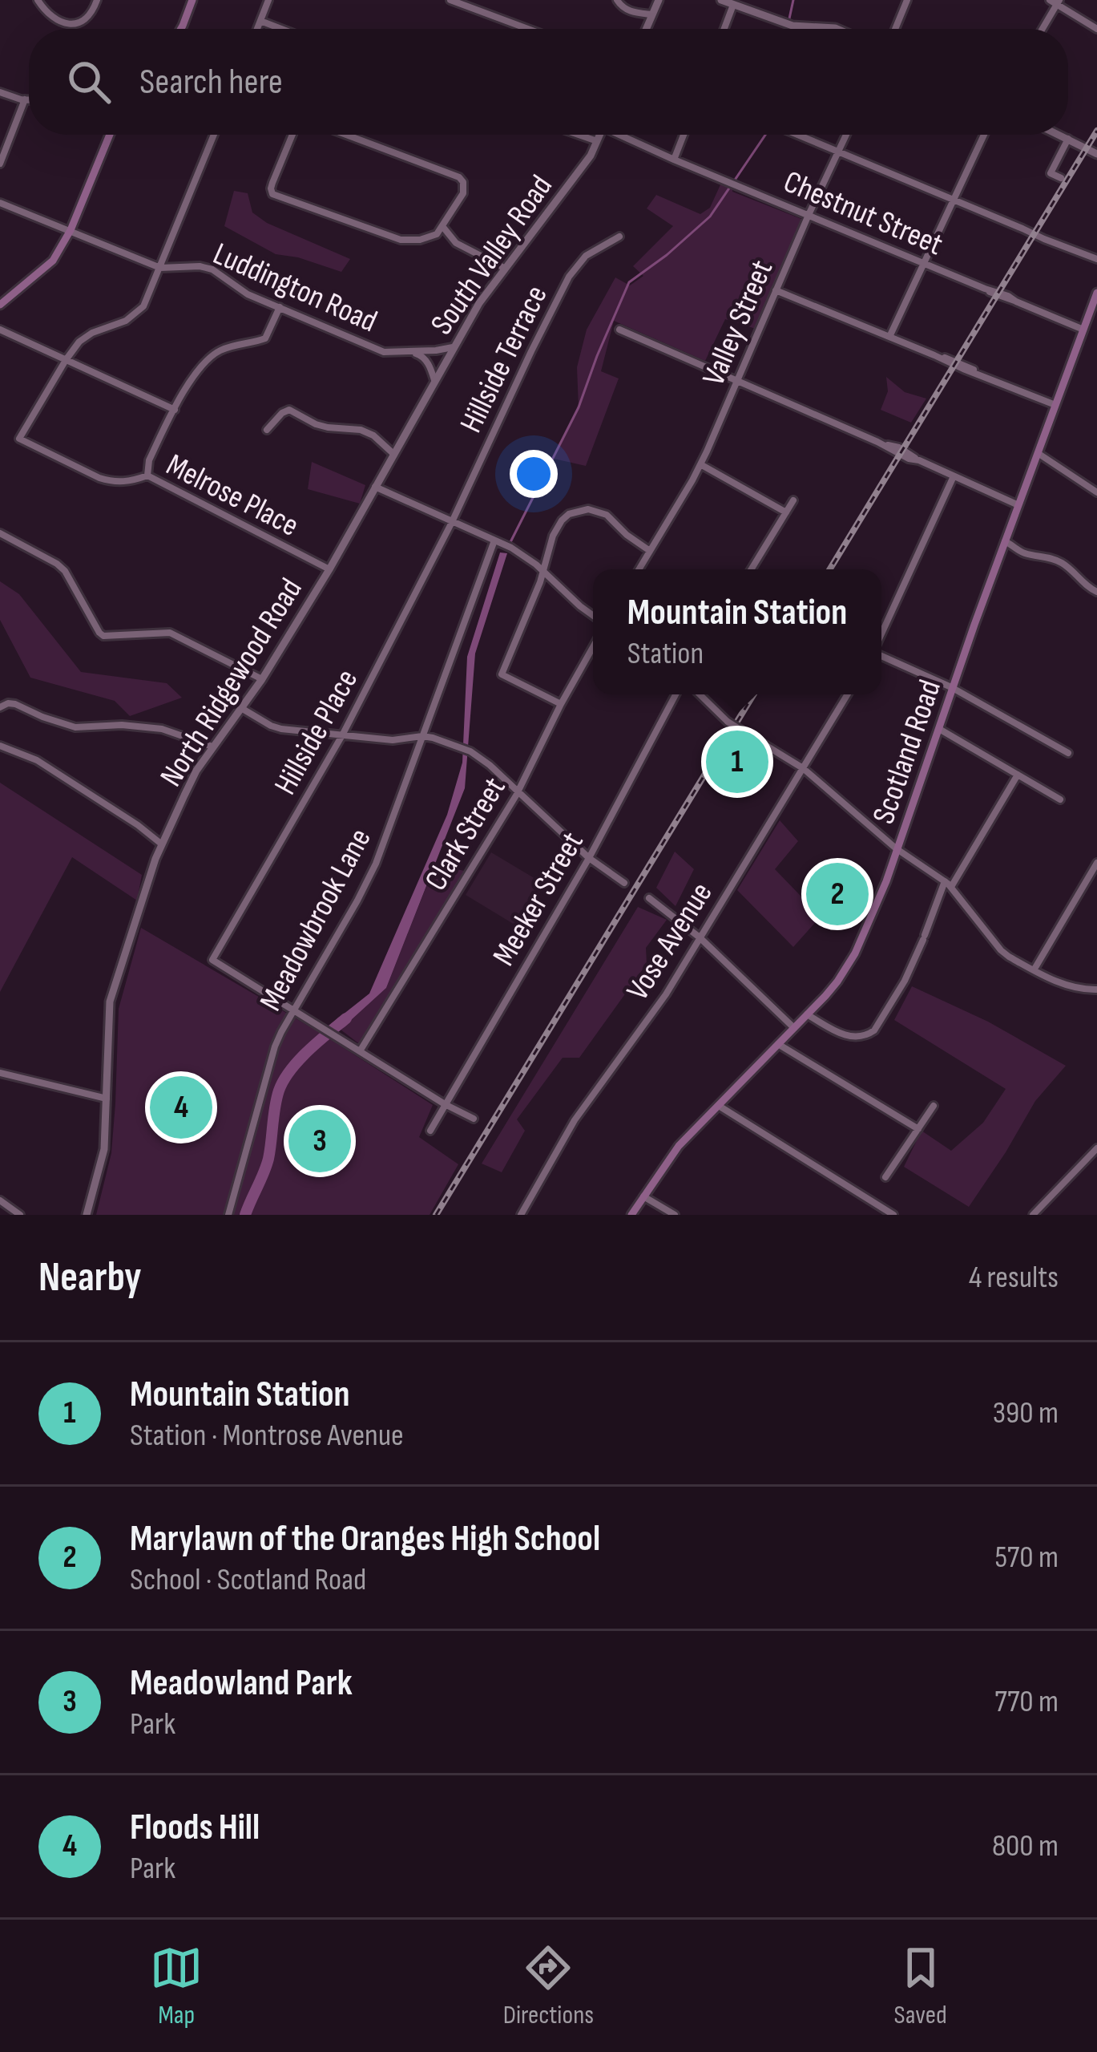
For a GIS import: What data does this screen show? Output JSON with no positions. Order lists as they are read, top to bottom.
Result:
{
  "streets": {
    "main road": ["Scotland Road"],
    "street": [
      "Chestnut Street",
      "South Valley Road",
      "Luddington Road",
      "Valley Street",
      "Hillside Terrace",
      "Melrose Place",
      "North Ridgewood Road",
      "Hillside Place",
      "Clark Street",
      "Meeker Street",
      "Meadowbrook Lane",
      "Vose Avenue"
    ]
  },
  "crossings": [
    ["Chestnut Street", "Valley Street"],
    ["Chestnut Street", "Scotland Road"],
    ["South Valley Road", "Luddington Road"],
    ["South Valley Road", "North Ridgewood Road"],
    ["Luddington Road", "Melrose Place"],
    ["Hillside Terrace", "Hillside Place"],
    ["Melrose Place", "North Ridgewood Road"],
    ["Hillside Place", "Meadowbrook Lane"]
  ],
  "page": {
    "search": "Search here",
    "popup": ["Mountain Station", "Station"],
    "pins": [
      "1",
      "2",
      "4",
      "3"
    ],
    "heading": ["Nearby", "4 results"],
    "list": [
      {
        "mark": "1",
        "name": "Mountain Station",
        "note": "Station · Montrose Avenue",
        "value": "390 m"
      },
      {
        "mark": "2",
        "name": "Marylawn of the Oranges High School",
        "note": "School · Scotland Road",
        "value": "570 m"
      },
      {
        "mark": "3",
        "name": "Meadowland Park",
        "note": "Park",
        "value": "770 m"
      },
      {
        "mark": "4",
        "name": "Floods Hill",
        "note": "Park",
        "value": "800 m"
      }
    ],
    "nav": ["Map", "Directions", "Saved"]
  }
}
